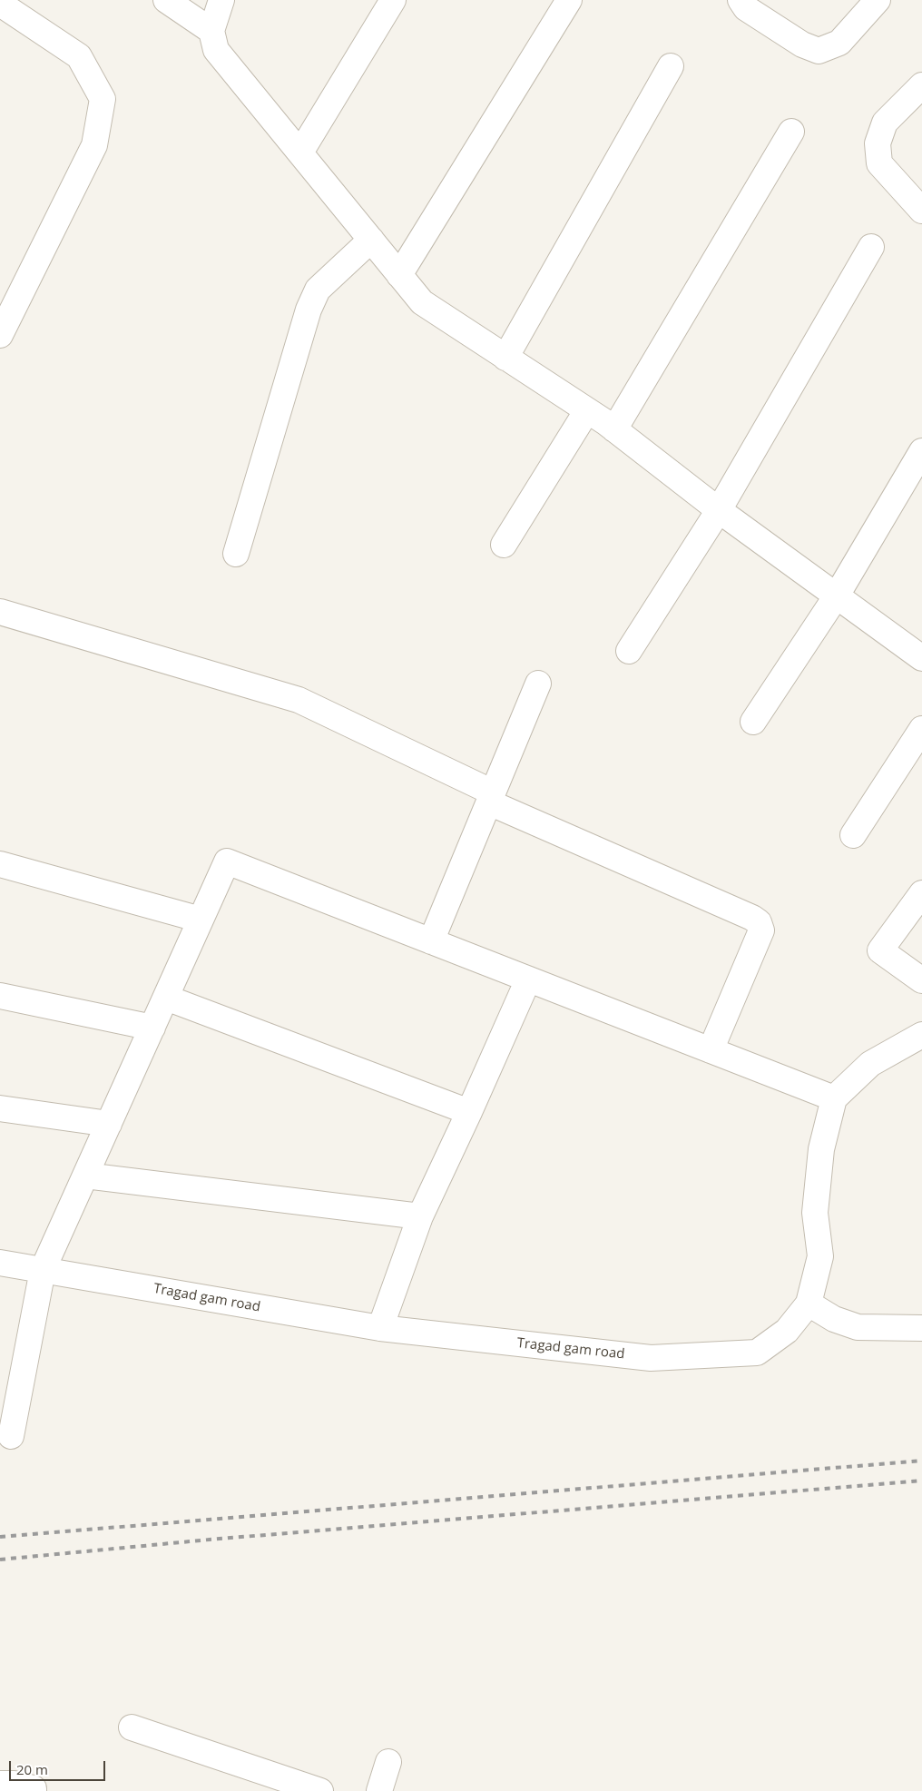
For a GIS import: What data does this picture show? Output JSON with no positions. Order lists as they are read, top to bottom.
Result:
{
  "streets": {
    "street": ["Tragad gam road"]
  },
  "scale_bar": "20 m"
}
